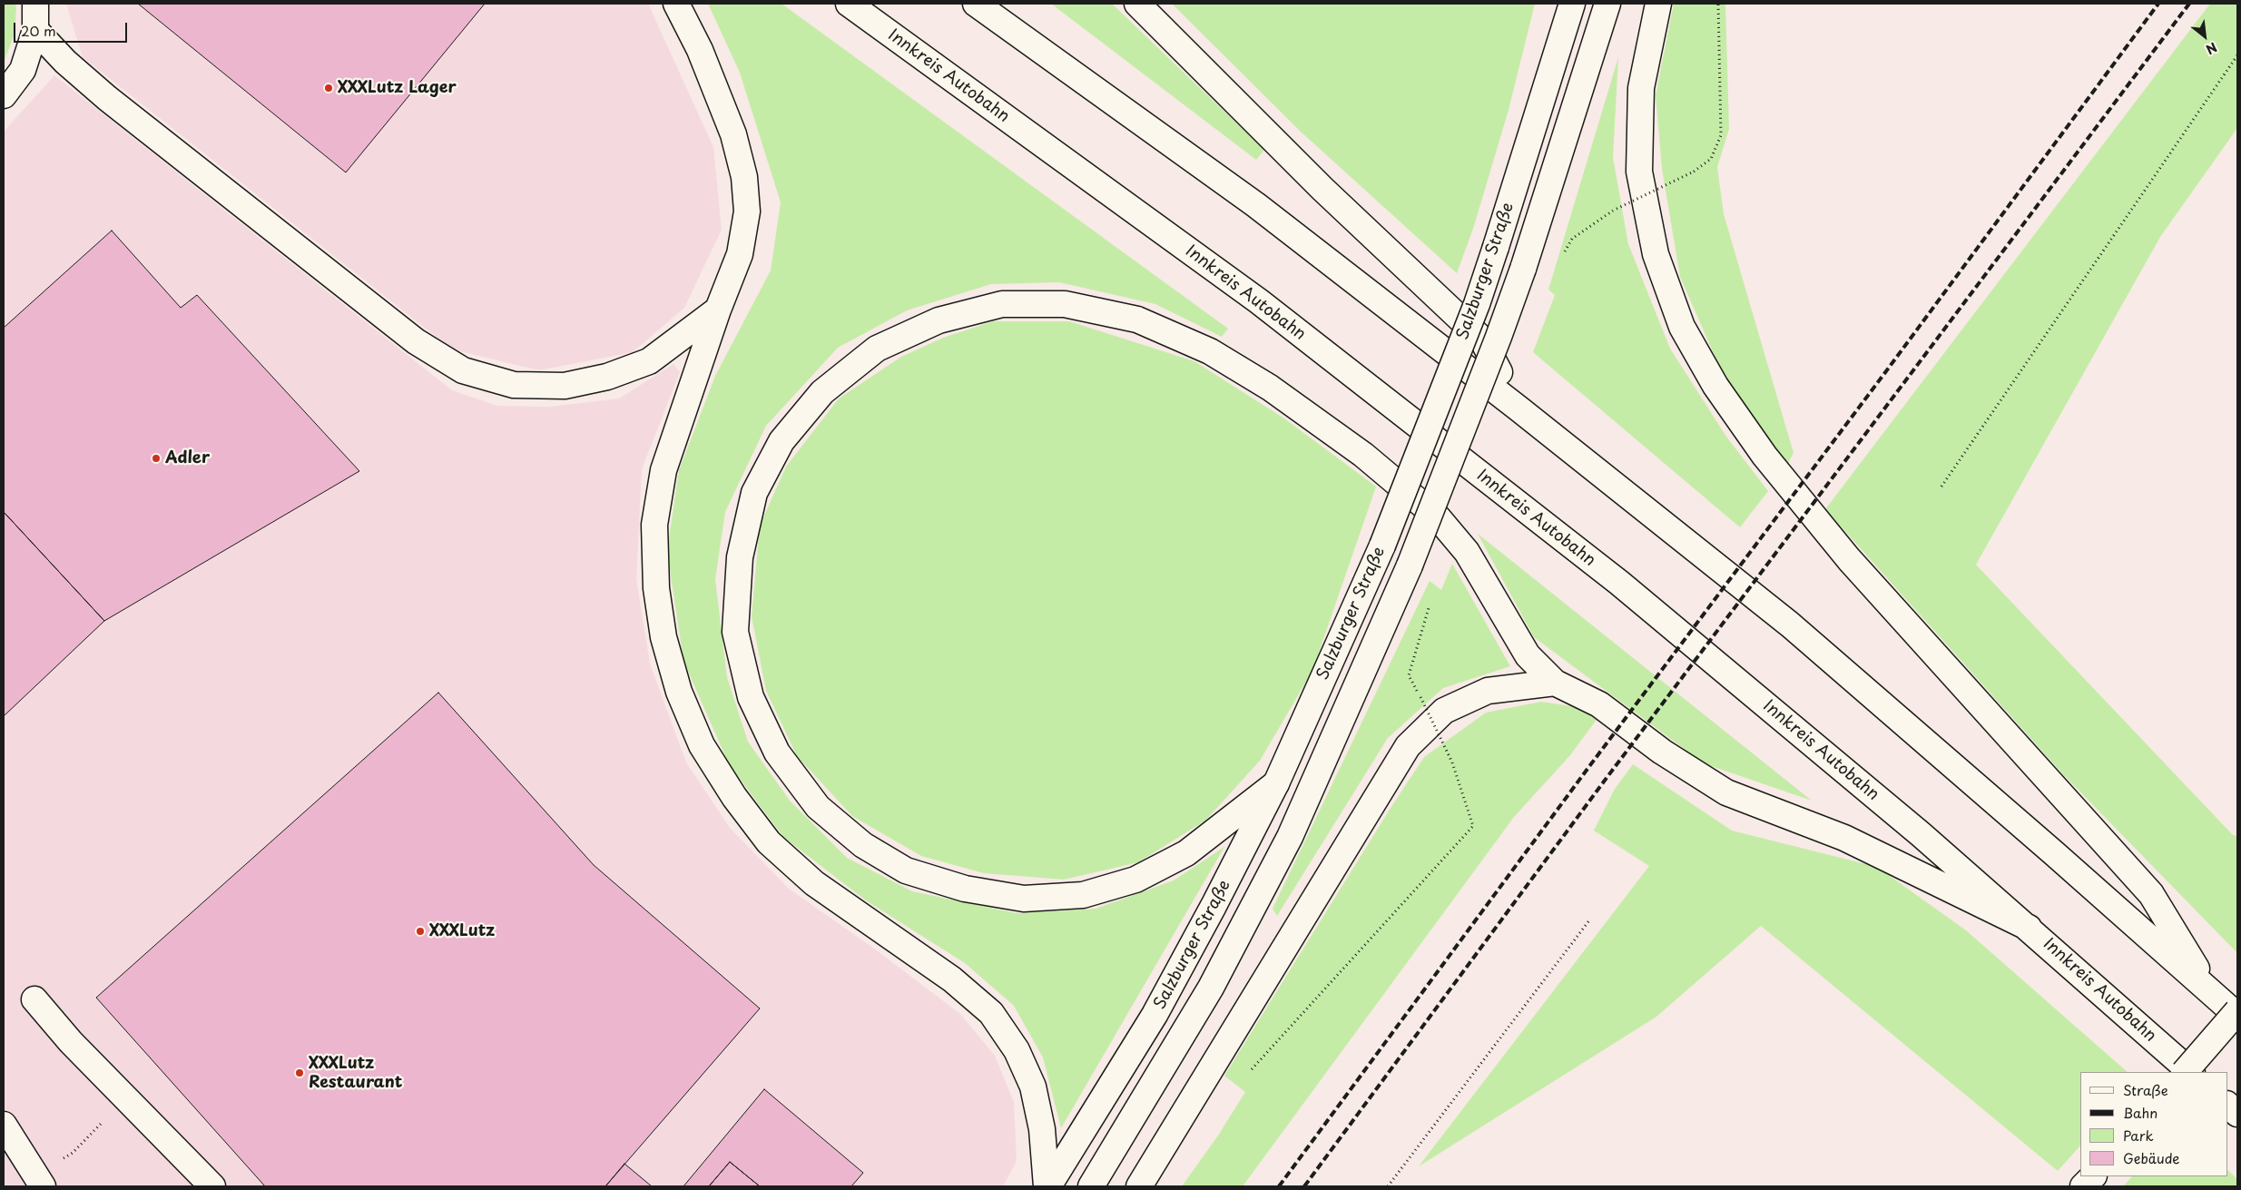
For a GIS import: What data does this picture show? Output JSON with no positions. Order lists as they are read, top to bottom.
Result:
{
  "streets": {
    "main road": ["Innkreis Autobahn", "Salzburger Straße"]
  },
  "places": [
    "XXXLutz Lager",
    "Adler",
    "XXXLutz",
    "XXXLutz Restaurant"
  ],
  "legend": [
    "Straße",
    "Bahn",
    "Park",
    "Gebäude"
  ],
  "scale_bar": "20 m",
  "north": "bottom right"
}
